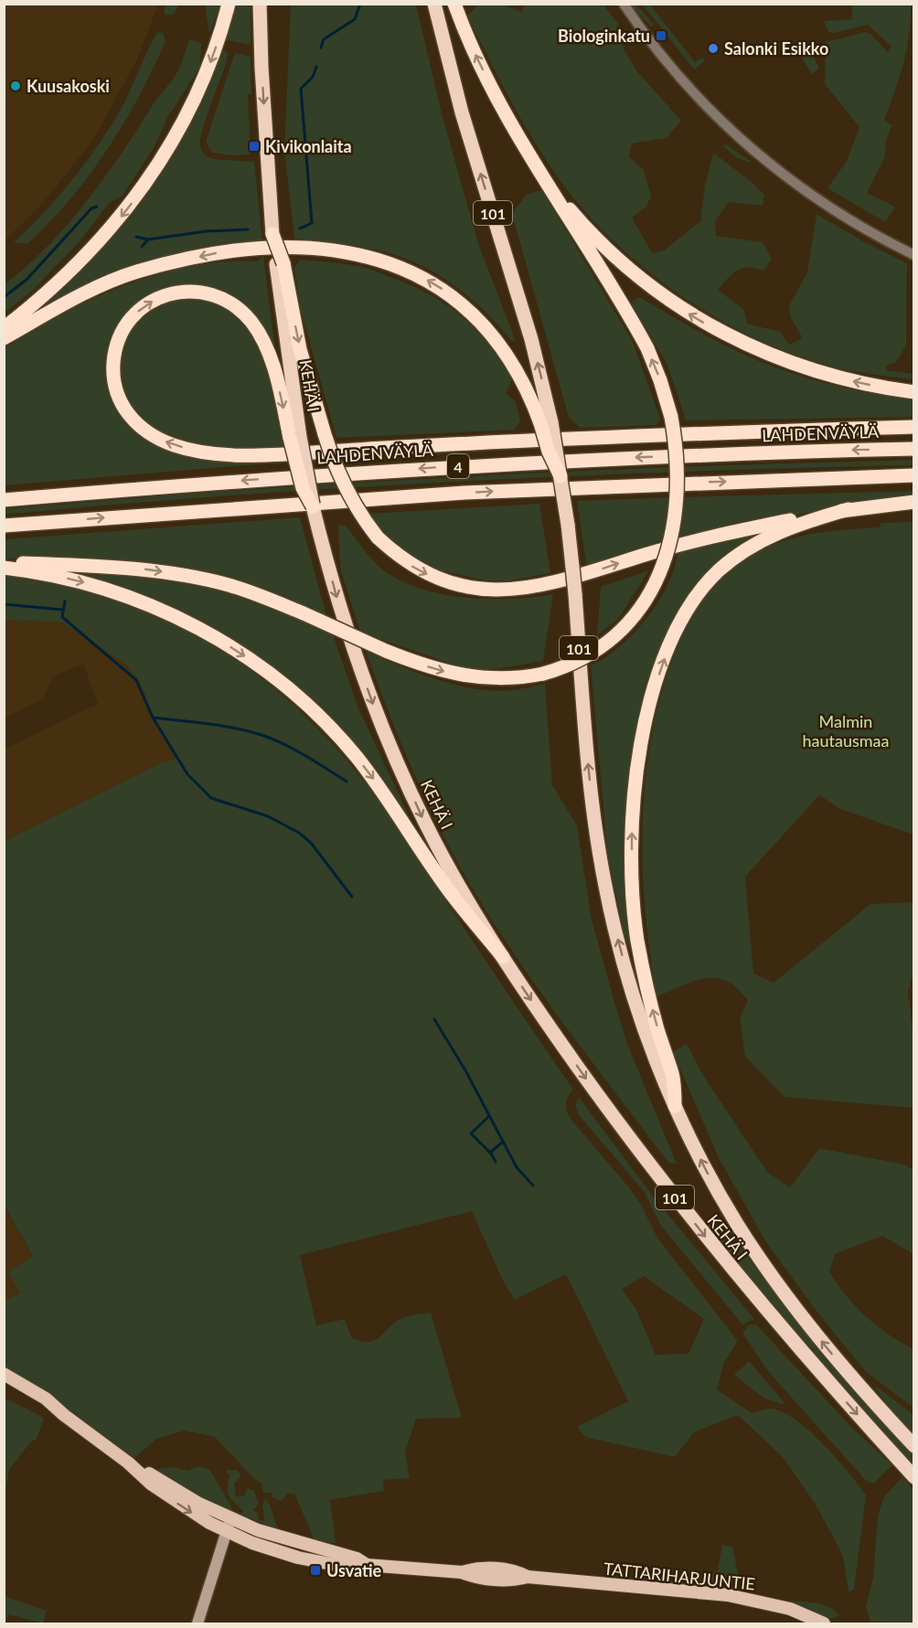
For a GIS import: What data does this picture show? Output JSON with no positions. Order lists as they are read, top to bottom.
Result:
{
  "streets": {
    "highway": [
      "101",
      "KEHÄ I",
      "LAHDENVÄYLÄ",
      "4"
    ],
    "main road": ["TATTARIHARJUNTIE"]
  },
  "crossings": [
    ["101", "KEHÄ I"]
  ],
  "parks": ["Malmin hautausmaa"],
  "places": {
    "transit": ["Biologinkatu", "Kivikonlaita", "Usvatie"],
    "other": ["Salonki Esikko", "Kuusakoski"]
  }
}
